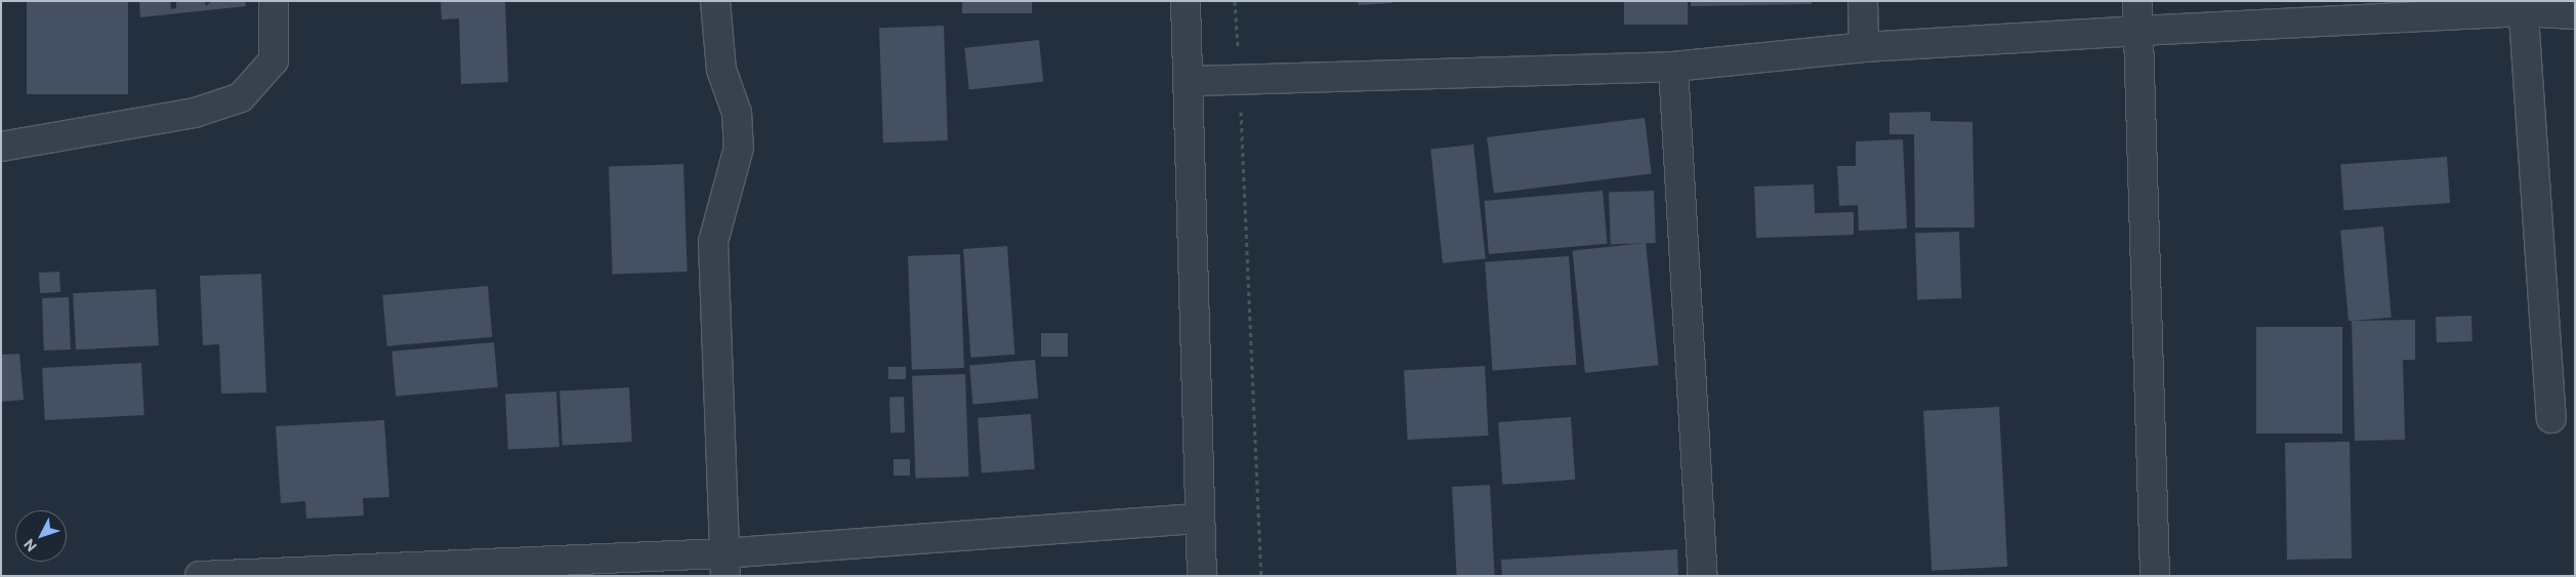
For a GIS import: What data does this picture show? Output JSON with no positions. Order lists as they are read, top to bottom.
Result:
{
  "north": "bottom left"
}
